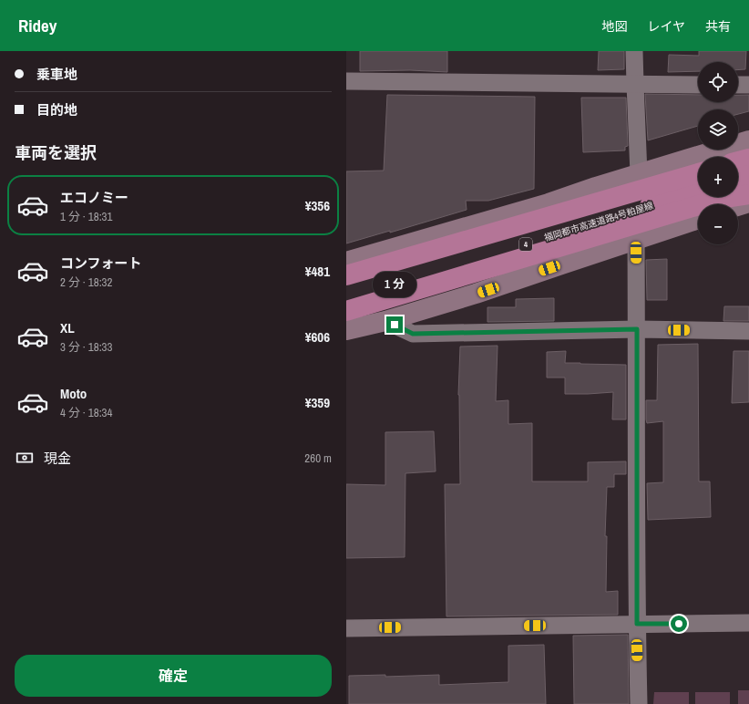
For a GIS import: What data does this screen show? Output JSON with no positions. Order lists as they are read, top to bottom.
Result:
{
  "streets": {
    "highway": ["福岡都市高速道路4号粕屋線", "4"]
  },
  "page": {
    "header": "Ridey",
    "nav": ["地図", "レイヤ", "共有"],
    "banner": ["乗車地", "目的地"],
    "map_buttons": ["+", "−"],
    "heading": "車両を選択",
    "list": [
      {
        "name": "エコノミー",
        "note": "1 分 · 18:31",
        "value": "¥356"
      },
      {
        "name": "コンフォート",
        "note": "2 分 · 18:32",
        "value": "¥481"
      },
      {
        "name": "XL",
        "note": "3 分 · 18:33",
        "value": "¥606"
      },
      {
        "name": "Moto",
        "note": "4 分 · 18:34",
        "value": "¥359"
      }
    ],
    "bubble": "1 分",
    "pay": ["現金", "260 m"],
    "buttons": "確定"
  }
}
